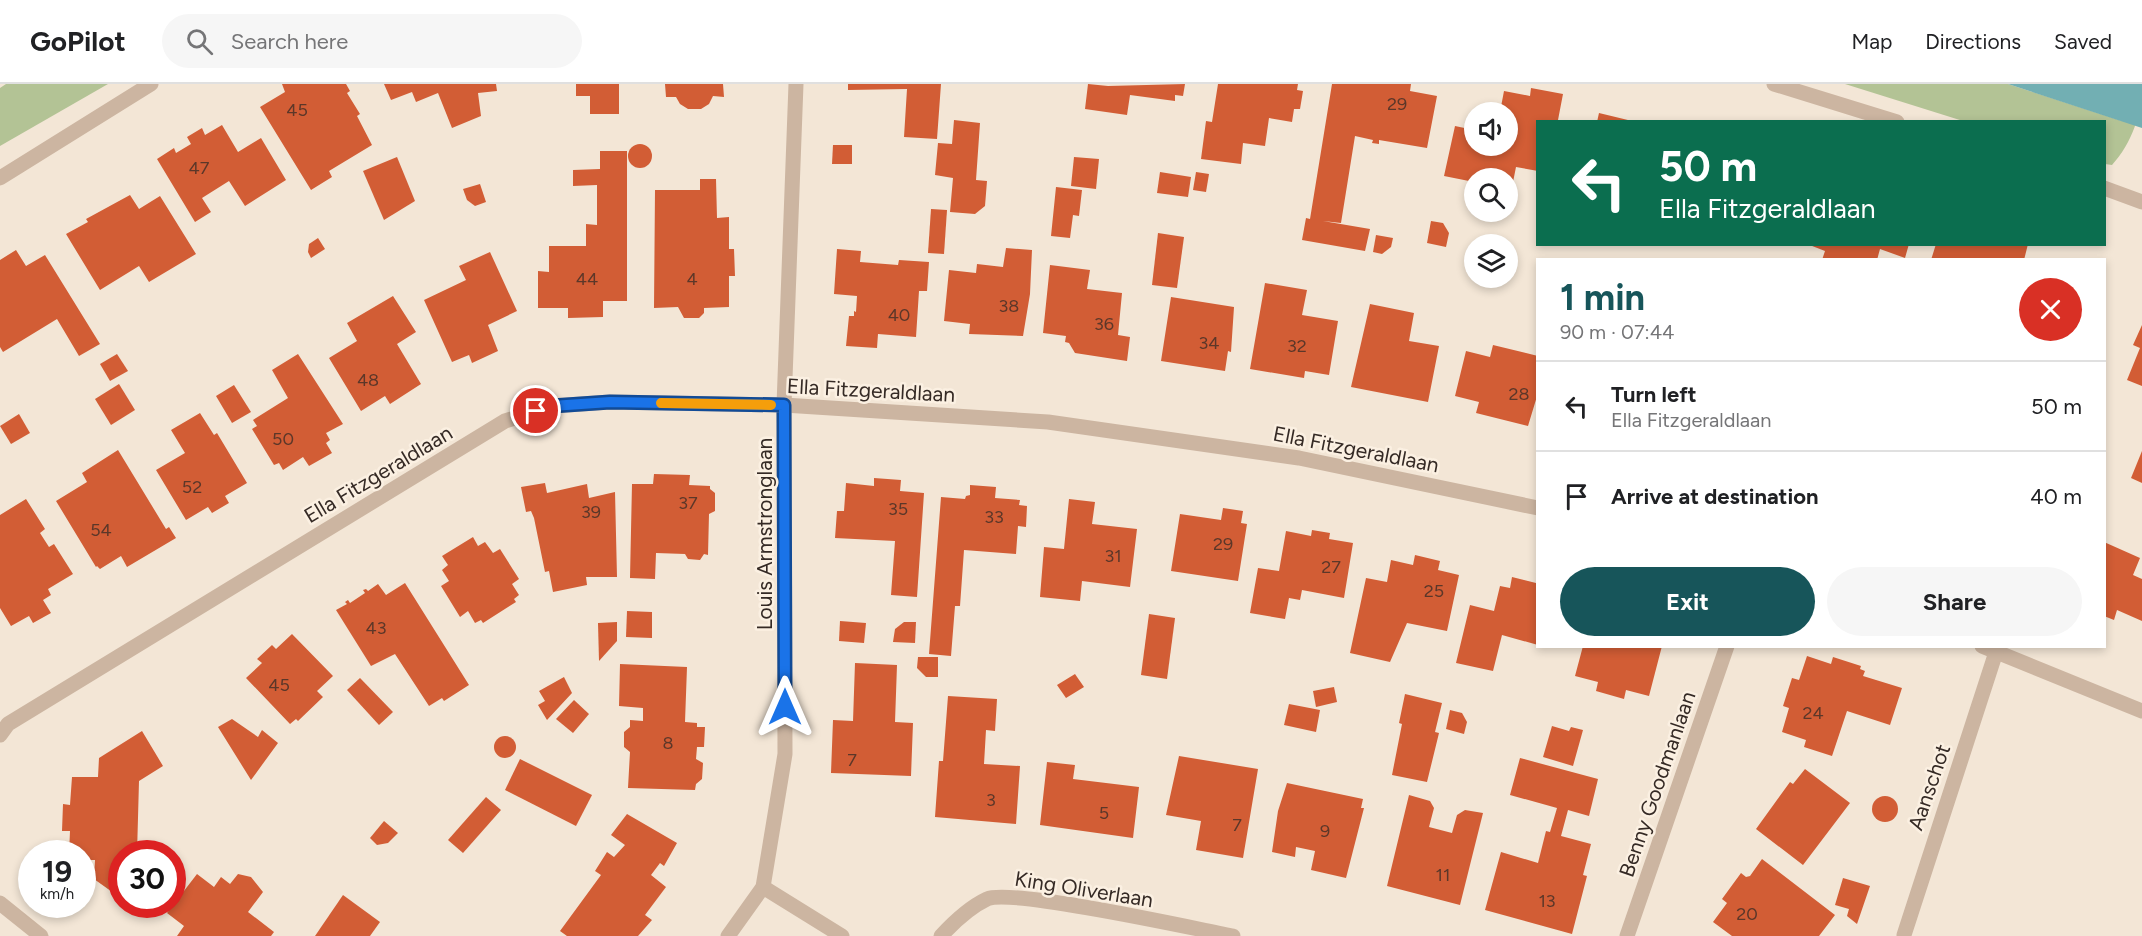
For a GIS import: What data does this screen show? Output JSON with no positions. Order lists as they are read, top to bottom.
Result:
{
  "streets": {
    "street": [
      "Ella Fitzgeraldlaan",
      "Louis Armstronglaan",
      "Benny Goodmanlaan",
      "Aanschot",
      "King Oliverlaan"
    ]
  },
  "crossings": [
    ["Ella Fitzgeraldlaan", "Louis Armstronglaan"]
  ],
  "house_numbers": [
    "29",
    "45",
    "47",
    "44",
    "4",
    "38",
    "40",
    "36",
    "34",
    "32",
    "48",
    "28",
    "50",
    "52",
    "37",
    "35",
    "39",
    "33",
    "54",
    "29",
    "31",
    "27",
    "25",
    "43",
    "45",
    "24",
    "8",
    "7",
    "3",
    "5",
    "7",
    "9",
    "11",
    "13",
    "20"
  ],
  "page": {
    "header": "GoPilot",
    "search": "Search here",
    "nav": ["Map", "Directions", "Saved"],
    "turn": ["50 m", "Ella Fitzgeraldlaan"],
    "heading": ["1 min", "90 m · 07:44"],
    "list": [
      {
        "name": "Turn left",
        "note": "Ella Fitzgeraldlaan",
        "value": "50 m"
      },
      {
        "name": "Arrive at destination",
        "value": "40 m"
      }
    ],
    "buttons": ["Exit", "Share"],
    "speed": "19 km/h",
    "limit": "30"
  }
}
